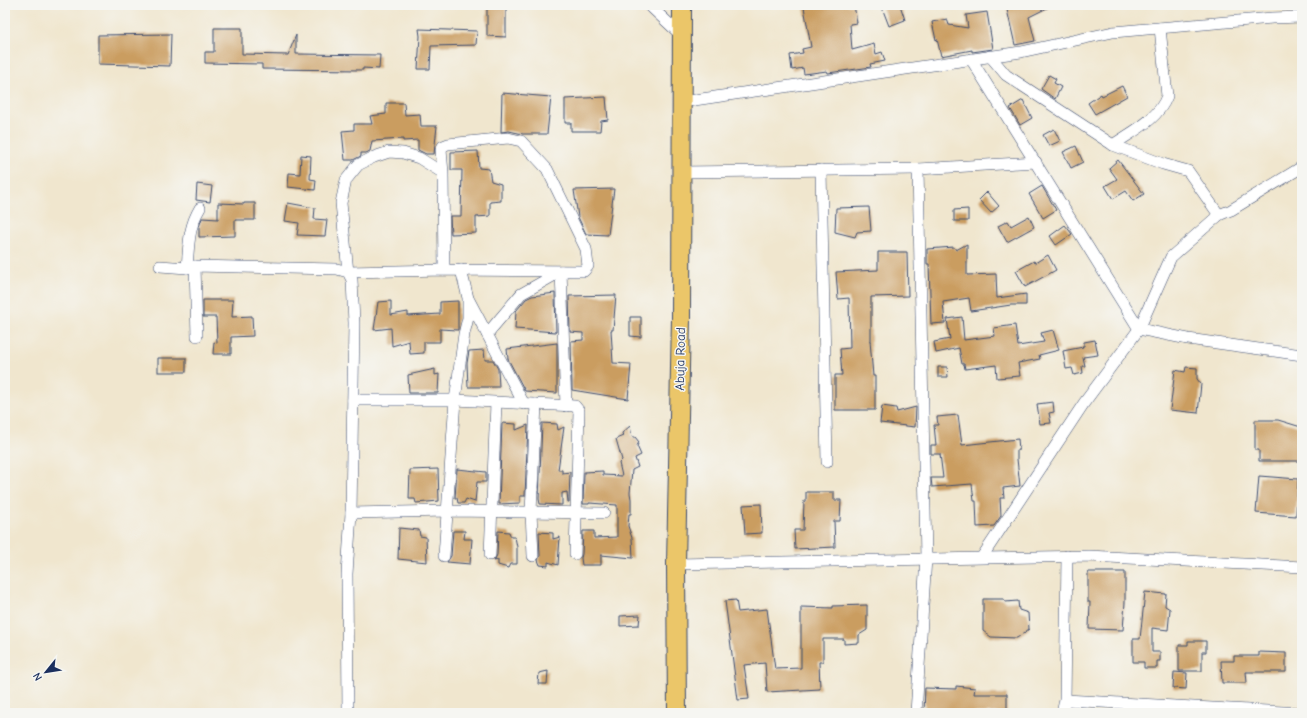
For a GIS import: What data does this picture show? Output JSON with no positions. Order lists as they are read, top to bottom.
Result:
{
  "streets": {
    "main road": ["Abuja Road"]
  },
  "north": "bottom left"
}
